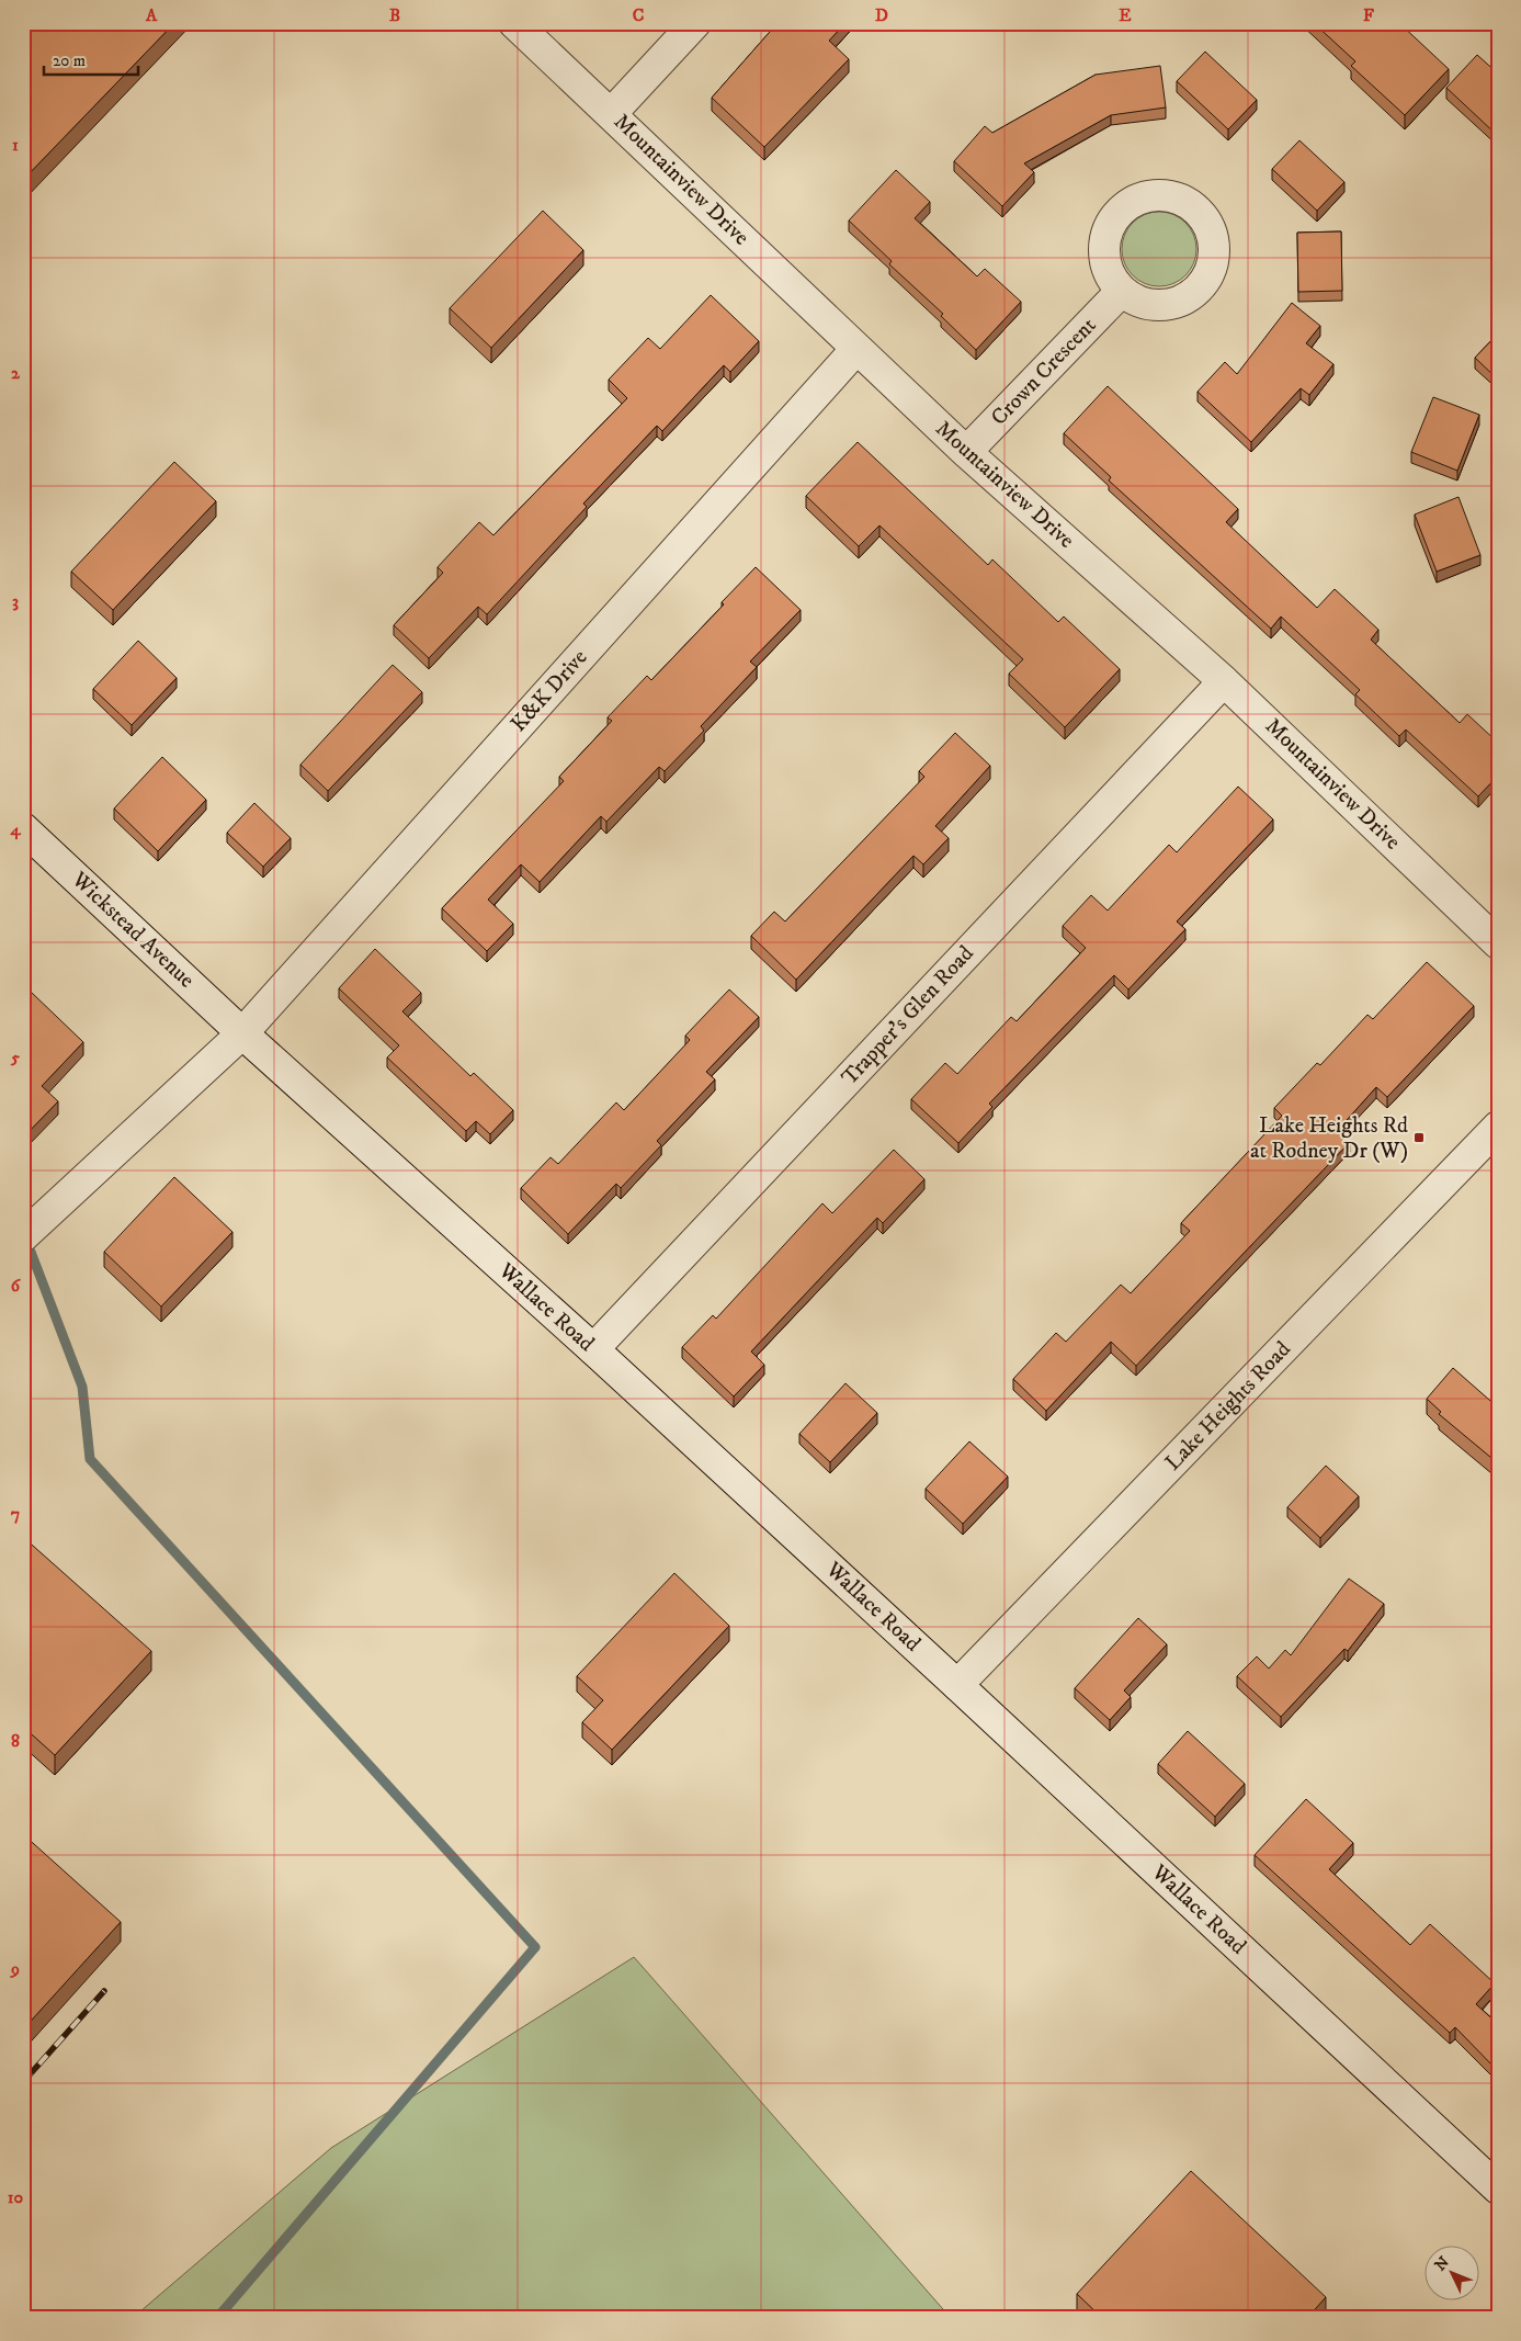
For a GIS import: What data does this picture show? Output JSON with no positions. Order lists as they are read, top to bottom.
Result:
{
  "streets": {
    "street": [
      "Mountainview Drive",
      "Crown Crescent",
      "K&K Drive",
      "Wickstead Avenue",
      "Trapper's Glen Road",
      "Wallace Road",
      "Lake Heights Road"
    ]
  },
  "crossings": [
    ["Mountainview Drive", "Crown Crescent"],
    ["Mountainview Drive", "K&K Drive"],
    ["Mountainview Drive", "Trapper's Glen Road"],
    ["K&K Drive", "Wickstead Avenue"],
    ["K&K Drive", "Wallace Road"],
    ["Wickstead Avenue", "Wallace Road"],
    ["Trapper's Glen Road", "Wallace Road"],
    ["Wallace Road", "Lake Heights Road"]
  ],
  "places": {
    "transit": ["Lake Heights Rd at Rodney Dr (W)"]
  },
  "scale_bar": "20 m",
  "north": "top left",
  "grid": {
    "columns": [
      "A",
      "B",
      "C",
      "D",
      "E",
      "F"
    ],
    "rows": [
      "1",
      "2",
      "3",
      "4",
      "5",
      "6",
      "7",
      "8",
      "9",
      "10"
    ]
  }
}
